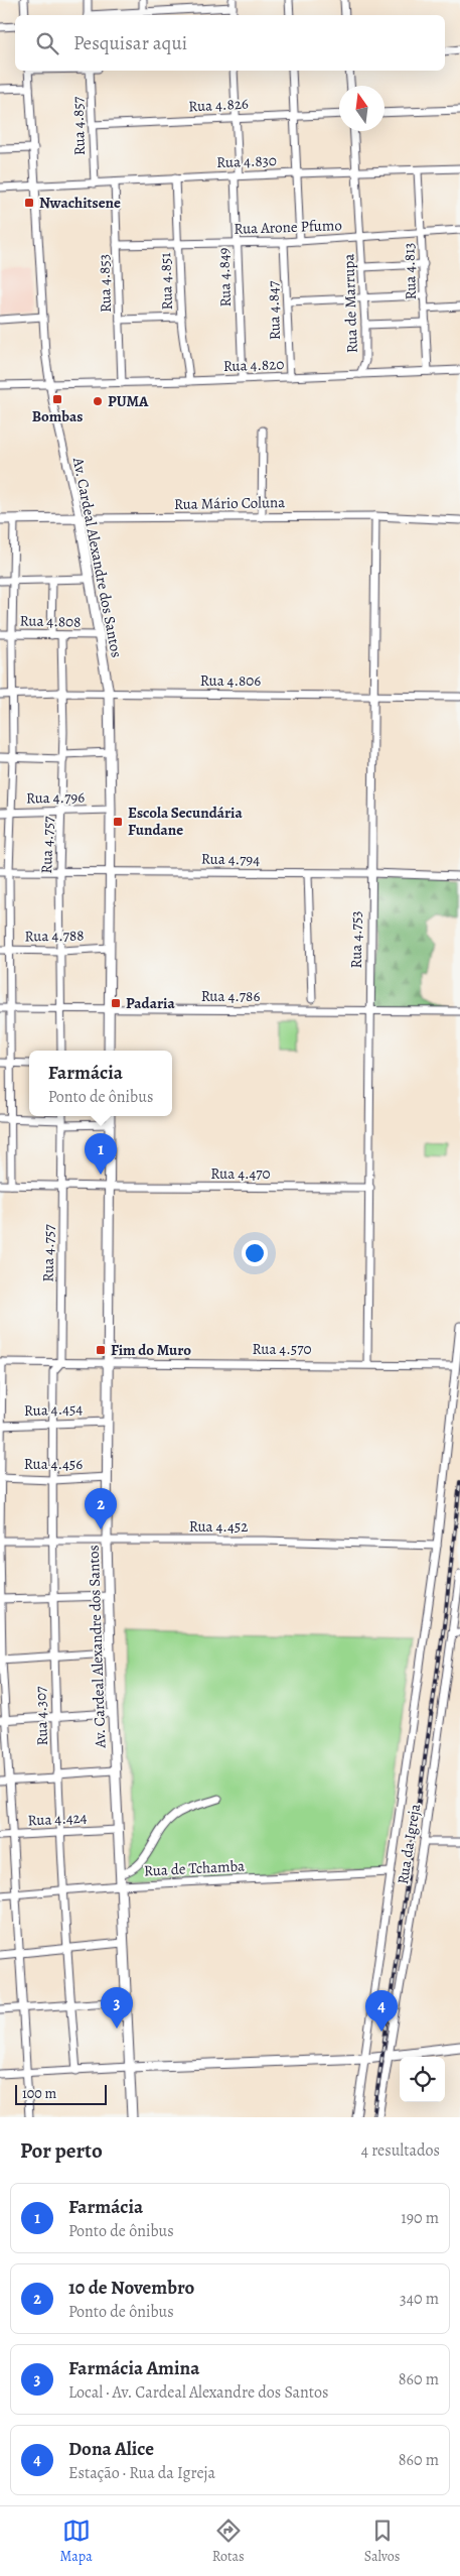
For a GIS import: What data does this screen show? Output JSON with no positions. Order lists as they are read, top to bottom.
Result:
{
  "streets": {
    "main road": ["Rua Mário Coluna", "Av. Cardeal Alexandre dos Santos"],
    "street": [
      "Rua 4.826",
      "Rua 4.857",
      "Rua 4.830",
      "Rua Arone Pfumo",
      "Rua 4.813",
      "Rua 4.849",
      "Rua 4.851",
      "Rua 4.853",
      "Rua de Marrupa",
      "Rua 4.847",
      "Rua 4.820",
      "Rua 4.808",
      "Rua 4.806",
      "Rua 4.796",
      "Rua 4.757",
      "Rua 4.794",
      "Rua 4.788",
      "Rua 4.753",
      "Rua 4.786",
      "Rua 4.470",
      "Rua 4.570",
      "Rua 4.454",
      "Rua 4.456",
      "Rua 4.452",
      "Rua 4.307",
      "Rua 4.424",
      "Rua da Igreja",
      "Rua de Tchamba"
    ]
  },
  "crossings": [
    ["Rua 4.826", "Rua 4.857"],
    ["Rua 4.826", "Rua 4.849"],
    ["Rua 4.857", "Rua 4.830"],
    ["Rua 4.830", "Rua 4.813"],
    ["Rua 4.830", "Rua 4.849"],
    ["Rua 4.830", "Rua 4.851"],
    ["Rua 4.830", "Rua 4.853"],
    ["Rua 4.830", "Rua de Marrupa"],
    ["Rua 4.830", "Av. Cardeal Alexandre dos Santos"],
    ["Rua Arone Pfumo", "Rua 4.813"],
    ["Rua Arone Pfumo", "Rua 4.849"],
    ["Rua Arone Pfumo", "Rua 4.851"],
    ["Rua Arone Pfumo", "Rua 4.853"],
    ["Rua Arone Pfumo", "Rua de Marrupa"],
    ["Rua Arone Pfumo", "Rua 4.847"],
    ["Rua 4.813", "Rua 4.820"],
    ["Rua 4.849", "Rua 4.820"],
    ["Rua 4.851", "Rua 4.820"],
    ["Rua 4.853", "Rua 4.820"],
    ["Rua 4.847", "Rua 4.820"],
    ["Rua 4.820", "Av. Cardeal Alexandre dos Santos"],
    ["Rua Mário Coluna", "Av. Cardeal Alexandre dos Santos"],
    ["Rua Mário Coluna", "Rua 4.753"],
    ["Av. Cardeal Alexandre dos Santos", "Rua 4.808"],
    ["Av. Cardeal Alexandre dos Santos", "Rua 4.806"],
    ["Av. Cardeal Alexandre dos Santos", "Rua 4.796"],
    ["Av. Cardeal Alexandre dos Santos", "Rua 4.794"],
    ["Av. Cardeal Alexandre dos Santos", "Rua 4.788"],
    ["Av. Cardeal Alexandre dos Santos", "Rua 4.786"],
    ["Av. Cardeal Alexandre dos Santos", "Rua 4.470"],
    ["Av. Cardeal Alexandre dos Santos", "Rua 4.570"],
    ["Av. Cardeal Alexandre dos Santos", "Rua 4.454"],
    ["Av. Cardeal Alexandre dos Santos", "Rua 4.456"],
    ["Av. Cardeal Alexandre dos Santos", "Rua 4.452"],
    ["Av. Cardeal Alexandre dos Santos", "Rua 4.424"],
    ["Av. Cardeal Alexandre dos Santos", "Rua de Tchamba"],
    ["Rua 4.808", "Rua 4.757"],
    ["Rua 4.806", "Rua 4.757"],
    ["Rua 4.806", "Rua 4.753"],
    ["Rua 4.796", "Rua 4.757"],
    ["Rua 4.757", "Rua 4.794"],
    ["Rua 4.757", "Rua 4.788"],
    ["Rua 4.757", "Rua 4.786"],
    ["Rua 4.757", "Rua 4.470"],
    ["Rua 4.757", "Rua 4.570"],
    ["Rua 4.757", "Rua 4.307"],
    ["Rua 4.794", "Rua 4.753"],
    ["Rua 4.753", "Rua 4.786"],
    ["Rua 4.753", "Rua 4.470"],
    ["Rua 4.753", "Rua 4.570"],
    ["Rua 4.570", "Rua 4.307"],
    ["Rua 4.454", "Rua 4.307"],
    ["Rua 4.456", "Rua 4.307"],
    ["Rua 4.452", "Rua 4.307"],
    ["Rua 4.307", "Rua 4.424"],
    ["Rua 4.307", "Rua de Tchamba"]
  ],
  "places": {
    "transit": [
      "Nwachitsene",
      "Bombas",
      "Escola Secundária Fundane",
      "Padaria",
      "Fim do Muro"
    ],
    "other": ["PUMA"]
  },
  "scale_bar": "100 m",
  "north": "top",
  "page": {
    "search": "Pesquisar aqui",
    "popup": ["Farmácia", "Ponto de ônibus"],
    "pins": [
      "1",
      "2",
      "3",
      "4"
    ],
    "scale": "100 m",
    "heading": ["Por perto", "4 resultados"],
    "list": [
      {
        "mark": "1",
        "name": "Farmácia",
        "note": "Ponto de ônibus",
        "value": "190 m"
      },
      {
        "mark": "2",
        "name": "10 de Novembro",
        "note": "Ponto de ônibus",
        "value": "340 m"
      },
      {
        "mark": "3",
        "name": "Farmácia Amina",
        "note": "Local · Av. Cardeal Alexandre dos Santos",
        "value": "860 m"
      },
      {
        "mark": "4",
        "name": "Dona Alice",
        "note": "Estação · Rua da Igreja",
        "value": "860 m"
      }
    ],
    "nav": ["Mapa", "Rotas", "Salvos"]
  }
}
